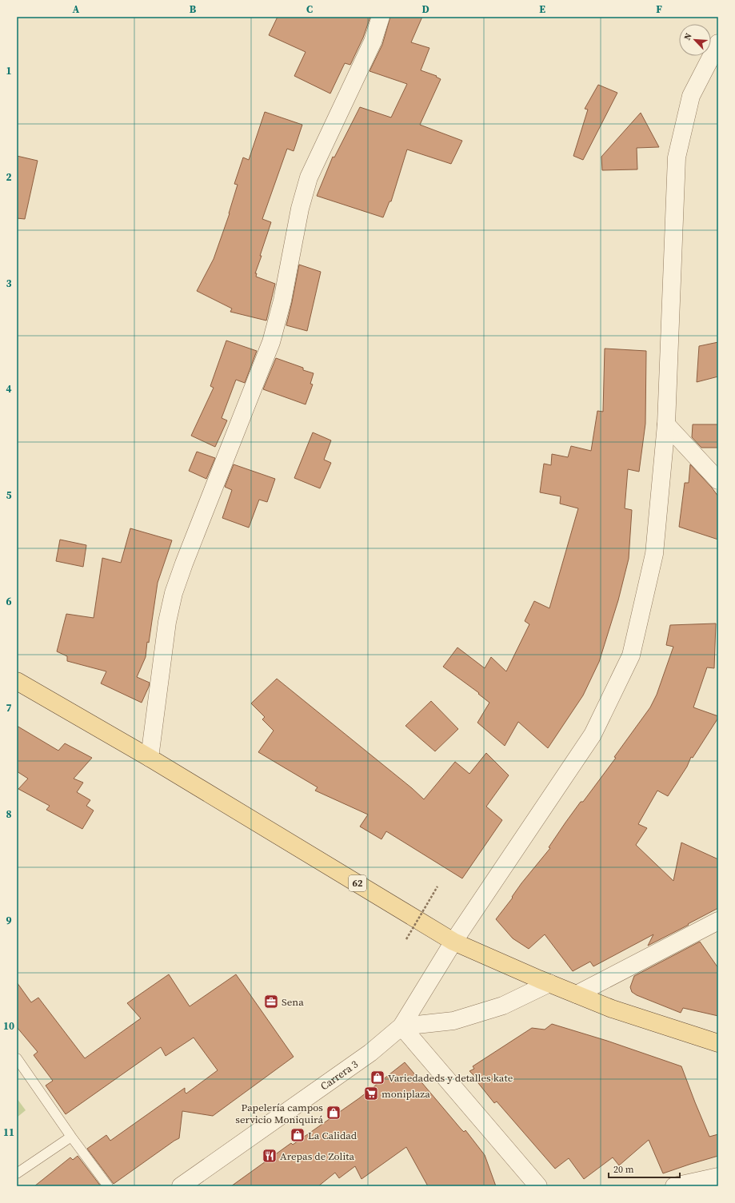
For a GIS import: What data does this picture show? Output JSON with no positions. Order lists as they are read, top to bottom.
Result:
{
  "streets": {
    "main road": ["62"],
    "street": ["Carrera 3"]
  },
  "crossings": [
    ["62", "Carrera 3"]
  ],
  "places": {
    "office": ["Sena"],
    "shop": ["Variedadeds y detalles kate", "Papelería campos servicio Moniquirá", "La Calidad"],
    "supermarket": ["moniplaza"],
    "restaurant": ["Arepas de Zolita"]
  },
  "scale_bar": "20 m",
  "north": "top left",
  "grid": {
    "columns": [
      "A",
      "B",
      "C",
      "D",
      "E",
      "F"
    ],
    "rows": [
      "1",
      "2",
      "3",
      "4",
      "5",
      "6",
      "7",
      "8",
      "9",
      "10",
      "11"
    ]
  }
}
